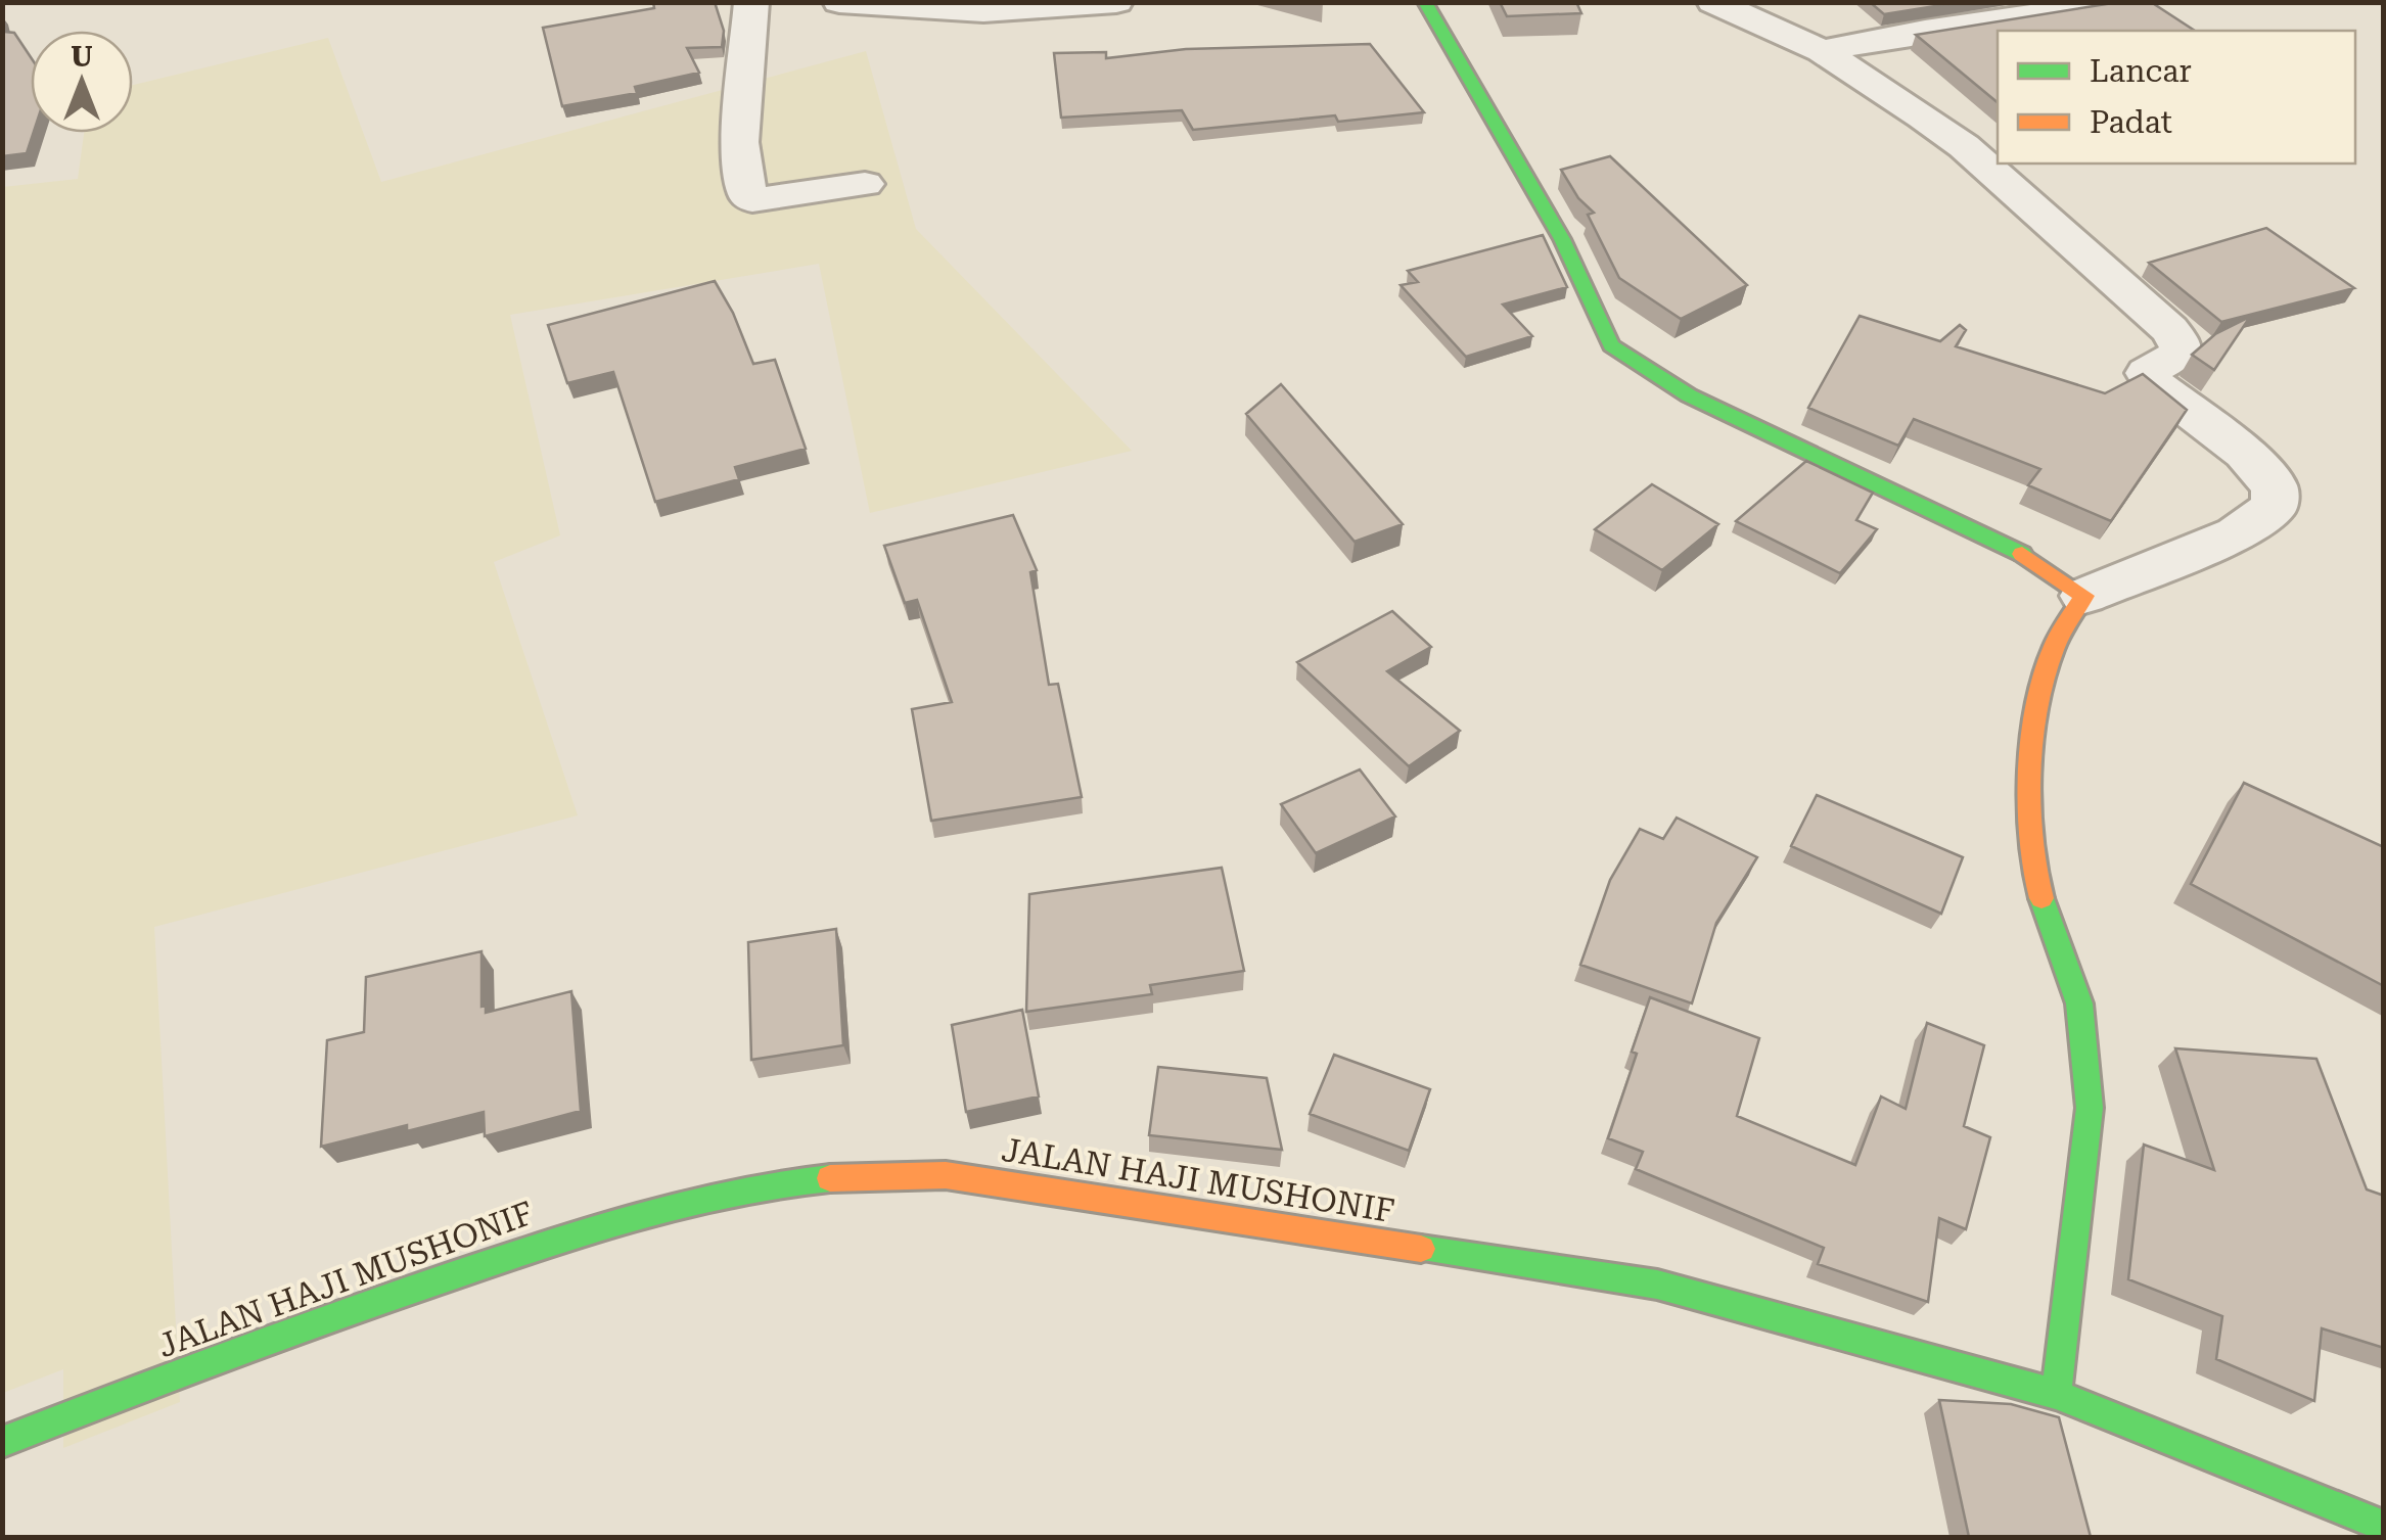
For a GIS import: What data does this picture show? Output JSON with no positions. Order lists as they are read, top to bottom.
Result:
{
  "streets": {
    "street": ["JALAN HAJI MUSHONIF"]
  },
  "legend": ["Lancar", "Padat"],
  "north": "top"
}
